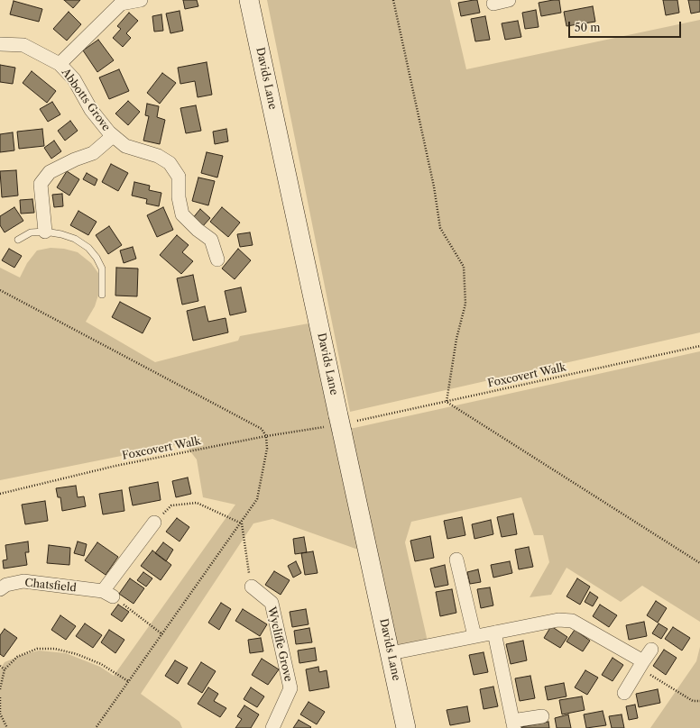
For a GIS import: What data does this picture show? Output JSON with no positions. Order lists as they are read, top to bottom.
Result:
{
  "streets": {
    "street": [
      "Davids Lane",
      "Abbotts Grove",
      "Chatsfield",
      "Wycliffe Grove"
    ],
    "path": ["Foxcovert Walk"]
  },
  "crossings": [
    ["Davids Lane", "Foxcovert Walk"]
  ],
  "scale_bar": "50 m"
}
